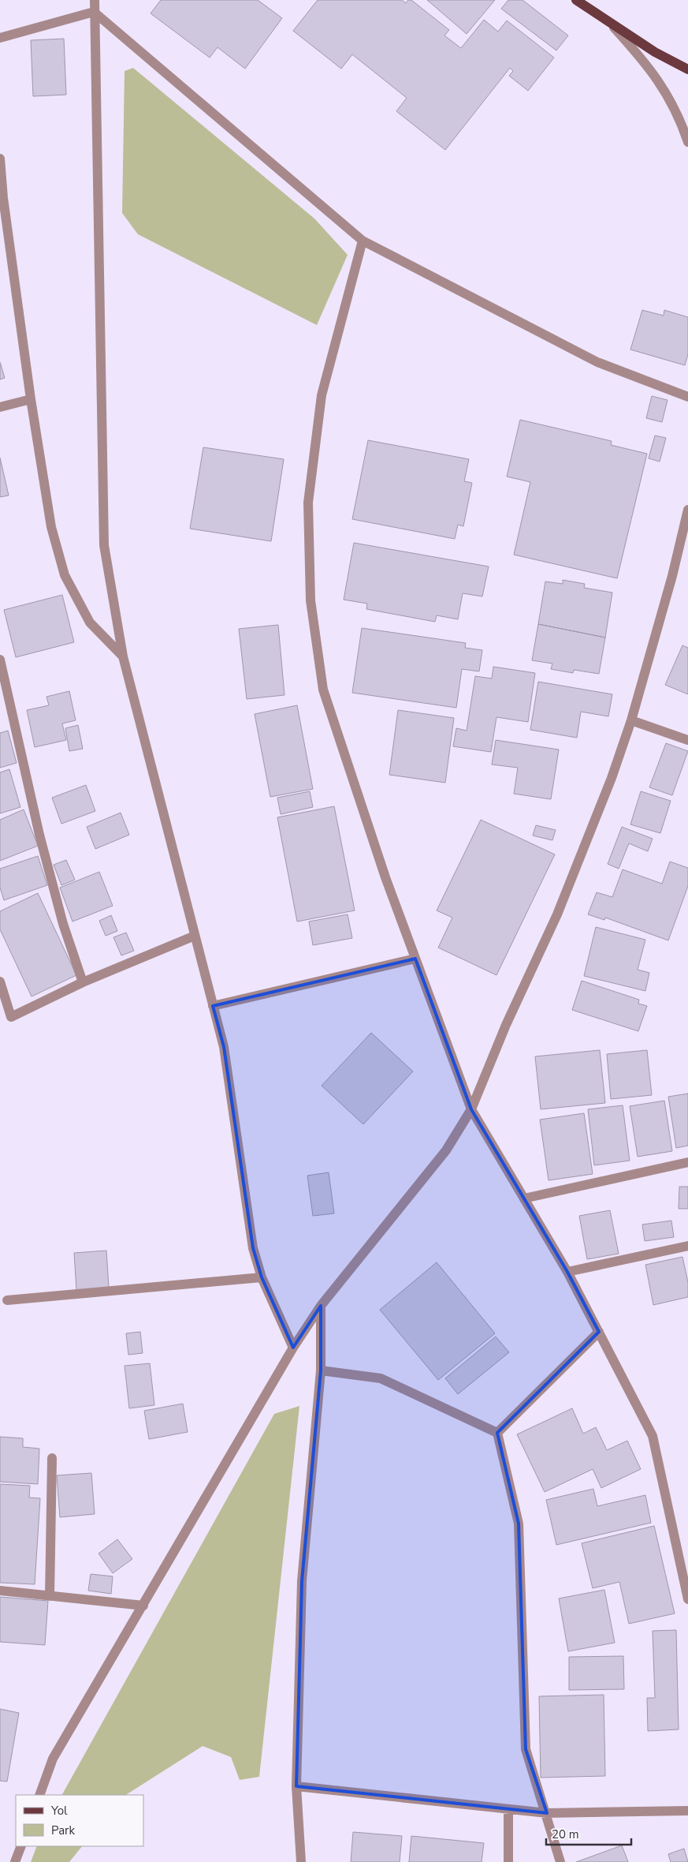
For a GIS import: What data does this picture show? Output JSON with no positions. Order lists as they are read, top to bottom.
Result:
{
  "legend": ["Yol", "Park"],
  "scale_bar": "20 m"
}
